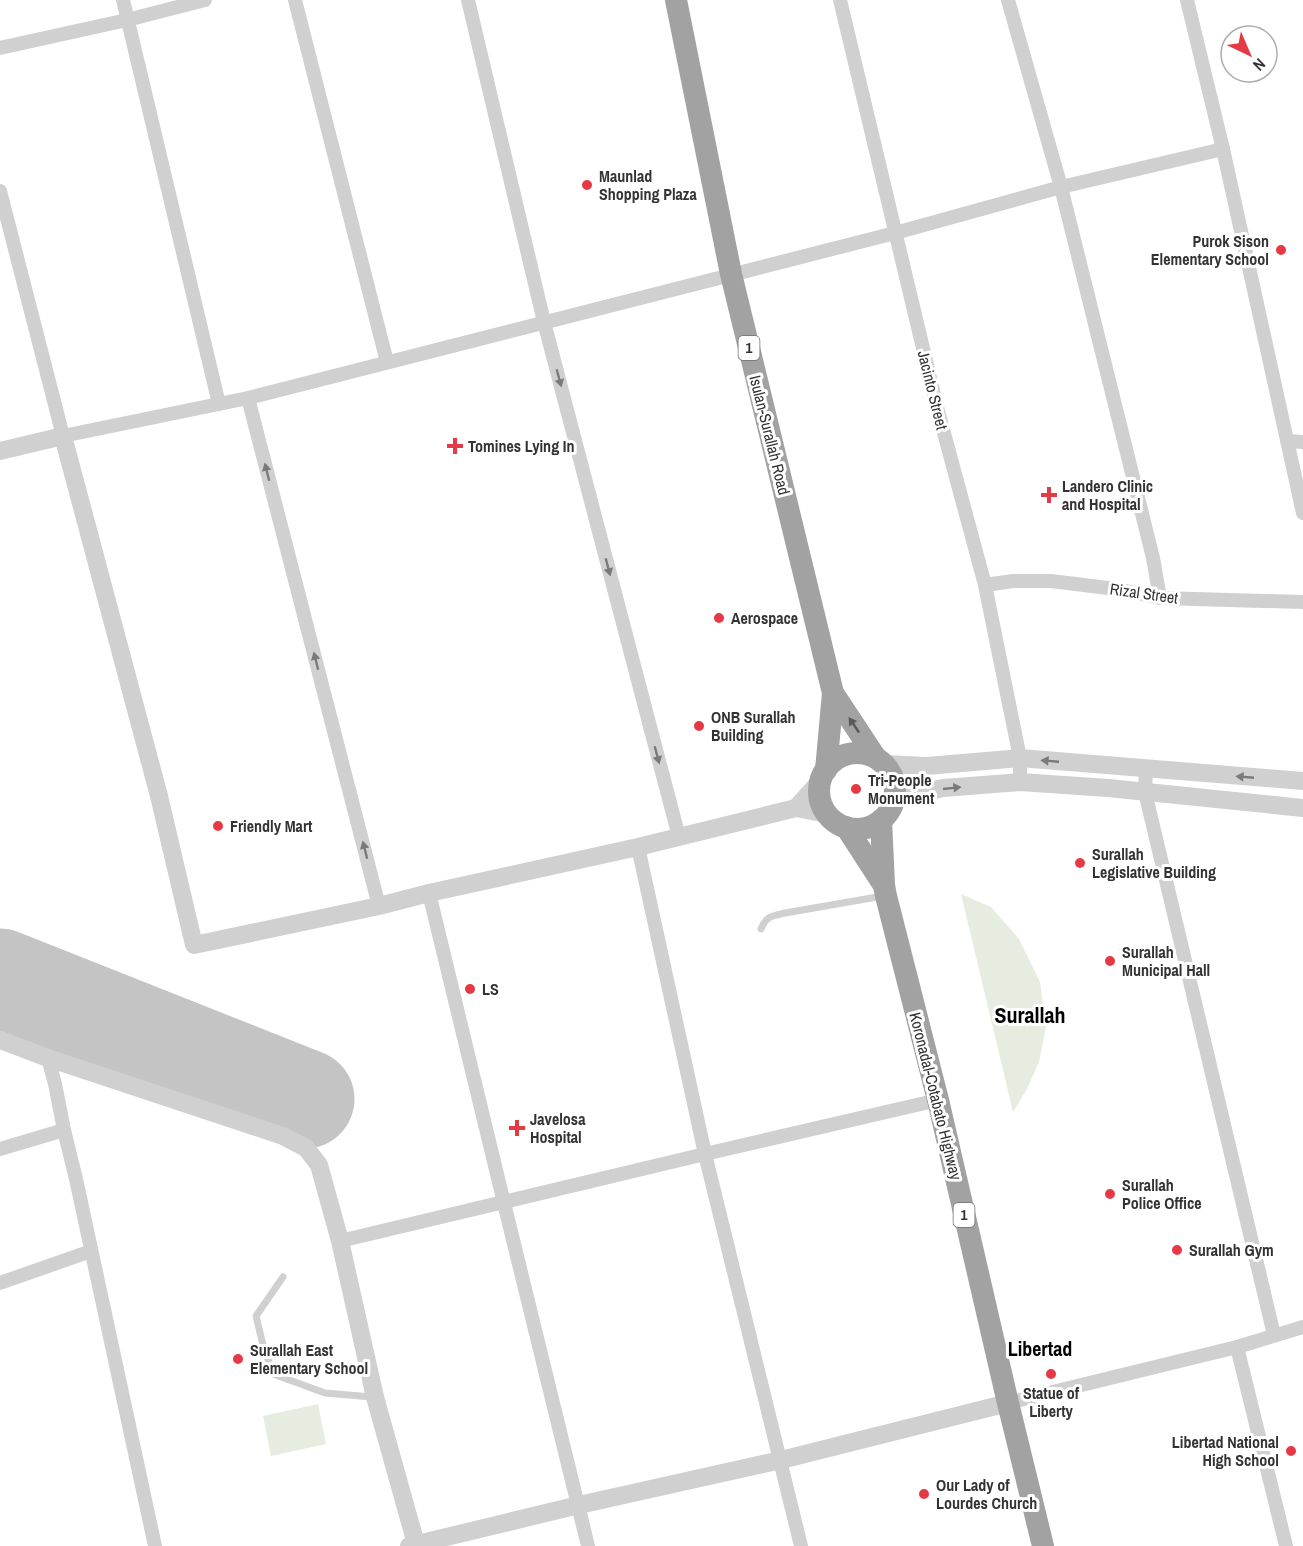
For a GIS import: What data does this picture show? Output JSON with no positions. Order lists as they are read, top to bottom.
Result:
{
  "streets": {
    "highway": ["1", "Isulan-Surallah Road", "Koronadal-Cotabato Highway"],
    "street": ["Jacinto Street", "Rizal Street"]
  },
  "crossings": [
    ["1", "Isulan-Surallah Road"],
    ["1", "Koronadal-Cotabato Highway"],
    ["Jacinto Street", "Rizal Street"],
    ["Isulan-Surallah Road", "Koronadal-Cotabato Highway"]
  ],
  "districts": ["Surallah", "Libertad"],
  "places": {
    "other": [
      "Maunlad Shopping Plaza",
      "Purok Sison Elementary School",
      "Aerospace",
      "ONB Surallah Building",
      "Tri-People Monument",
      "Friendly Mart",
      "Surallah Legislative Building",
      "Surallah Municipal Hall",
      "LS",
      "Surallah Police Office",
      "Surallah Gym",
      "Surallah East Elementary School",
      "Statue of Liberty",
      "Libertad National High School",
      "Our Lady of Lourdes Church"
    ],
    "health": ["Tomines Lying In", "Landero Clinic and Hospital", "Javelosa Hospital"]
  },
  "north": "bottom right"
}
